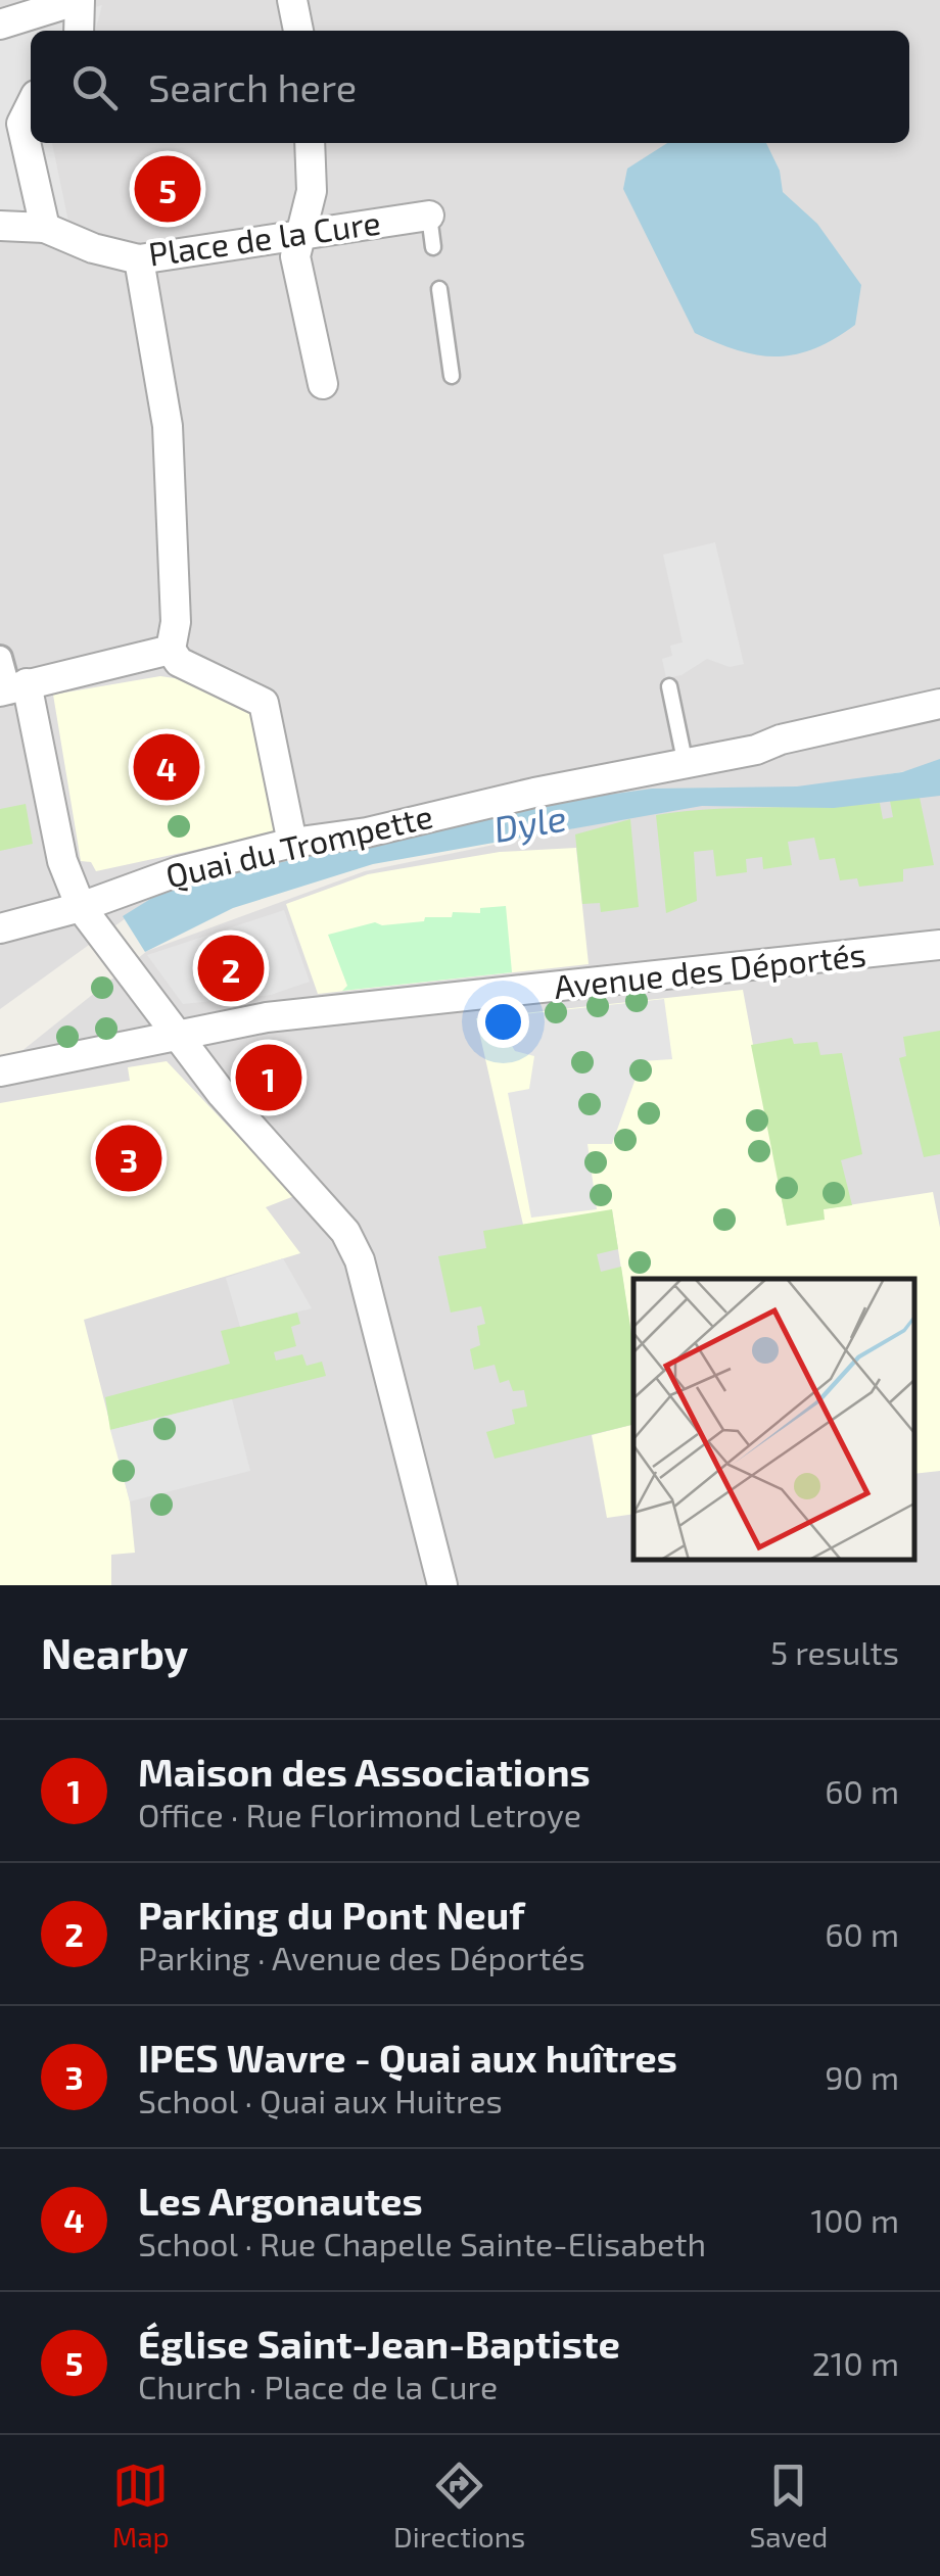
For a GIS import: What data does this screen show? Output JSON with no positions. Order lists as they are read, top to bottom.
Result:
{
  "streets": {
    "street": ["Place de la Cure", "Quai du Trompette", "Avenue des Déportés"]
  },
  "water": ["Dyle"],
  "page": {
    "search": "Search here",
    "pins": [
      "5",
      "4",
      "2",
      "1",
      "3"
    ],
    "heading": ["Nearby", "5 results"],
    "list": [
      {
        "mark": "1",
        "name": "Maison des Associations",
        "note": "Office · Rue Florimond Letroye",
        "value": "60 m"
      },
      {
        "mark": "2",
        "name": "Parking du Pont Neuf",
        "note": "Parking · Avenue des Déportés",
        "value": "60 m"
      },
      {
        "mark": "3",
        "name": "IPES Wavre - Quai aux huîtres",
        "note": "School · Quai aux Huitres",
        "value": "90 m"
      },
      {
        "mark": "4",
        "name": "Les Argonautes",
        "note": "School · Rue Chapelle Sainte-Elisabeth",
        "value": "100 m"
      },
      {
        "mark": "5",
        "name": "Église Saint-Jean-Baptiste",
        "note": "Church · Place de la Cure",
        "value": "210 m"
      }
    ],
    "nav": ["Map", "Directions", "Saved"]
  }
}
